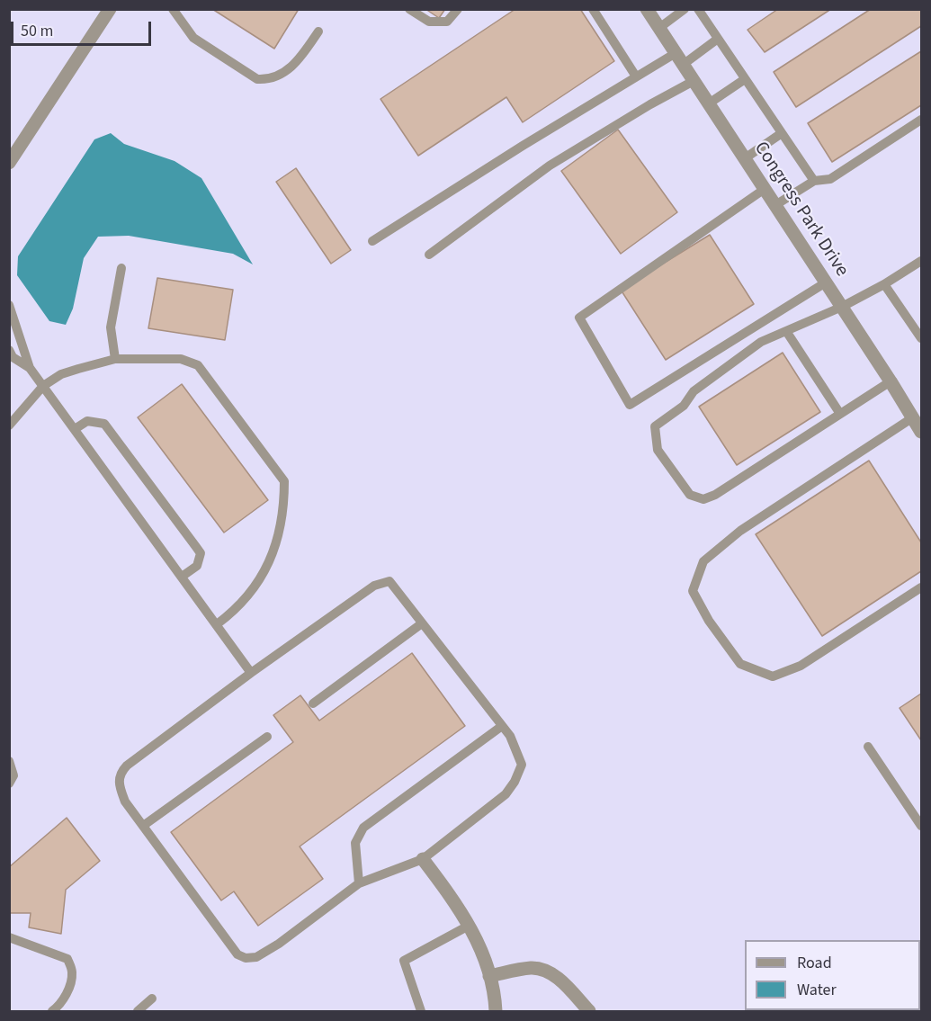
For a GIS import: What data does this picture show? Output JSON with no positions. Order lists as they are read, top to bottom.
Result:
{
  "streets": {
    "street": ["Congress Park Drive"]
  },
  "legend": ["Road", "Water"],
  "scale_bar": "50 m"
}
